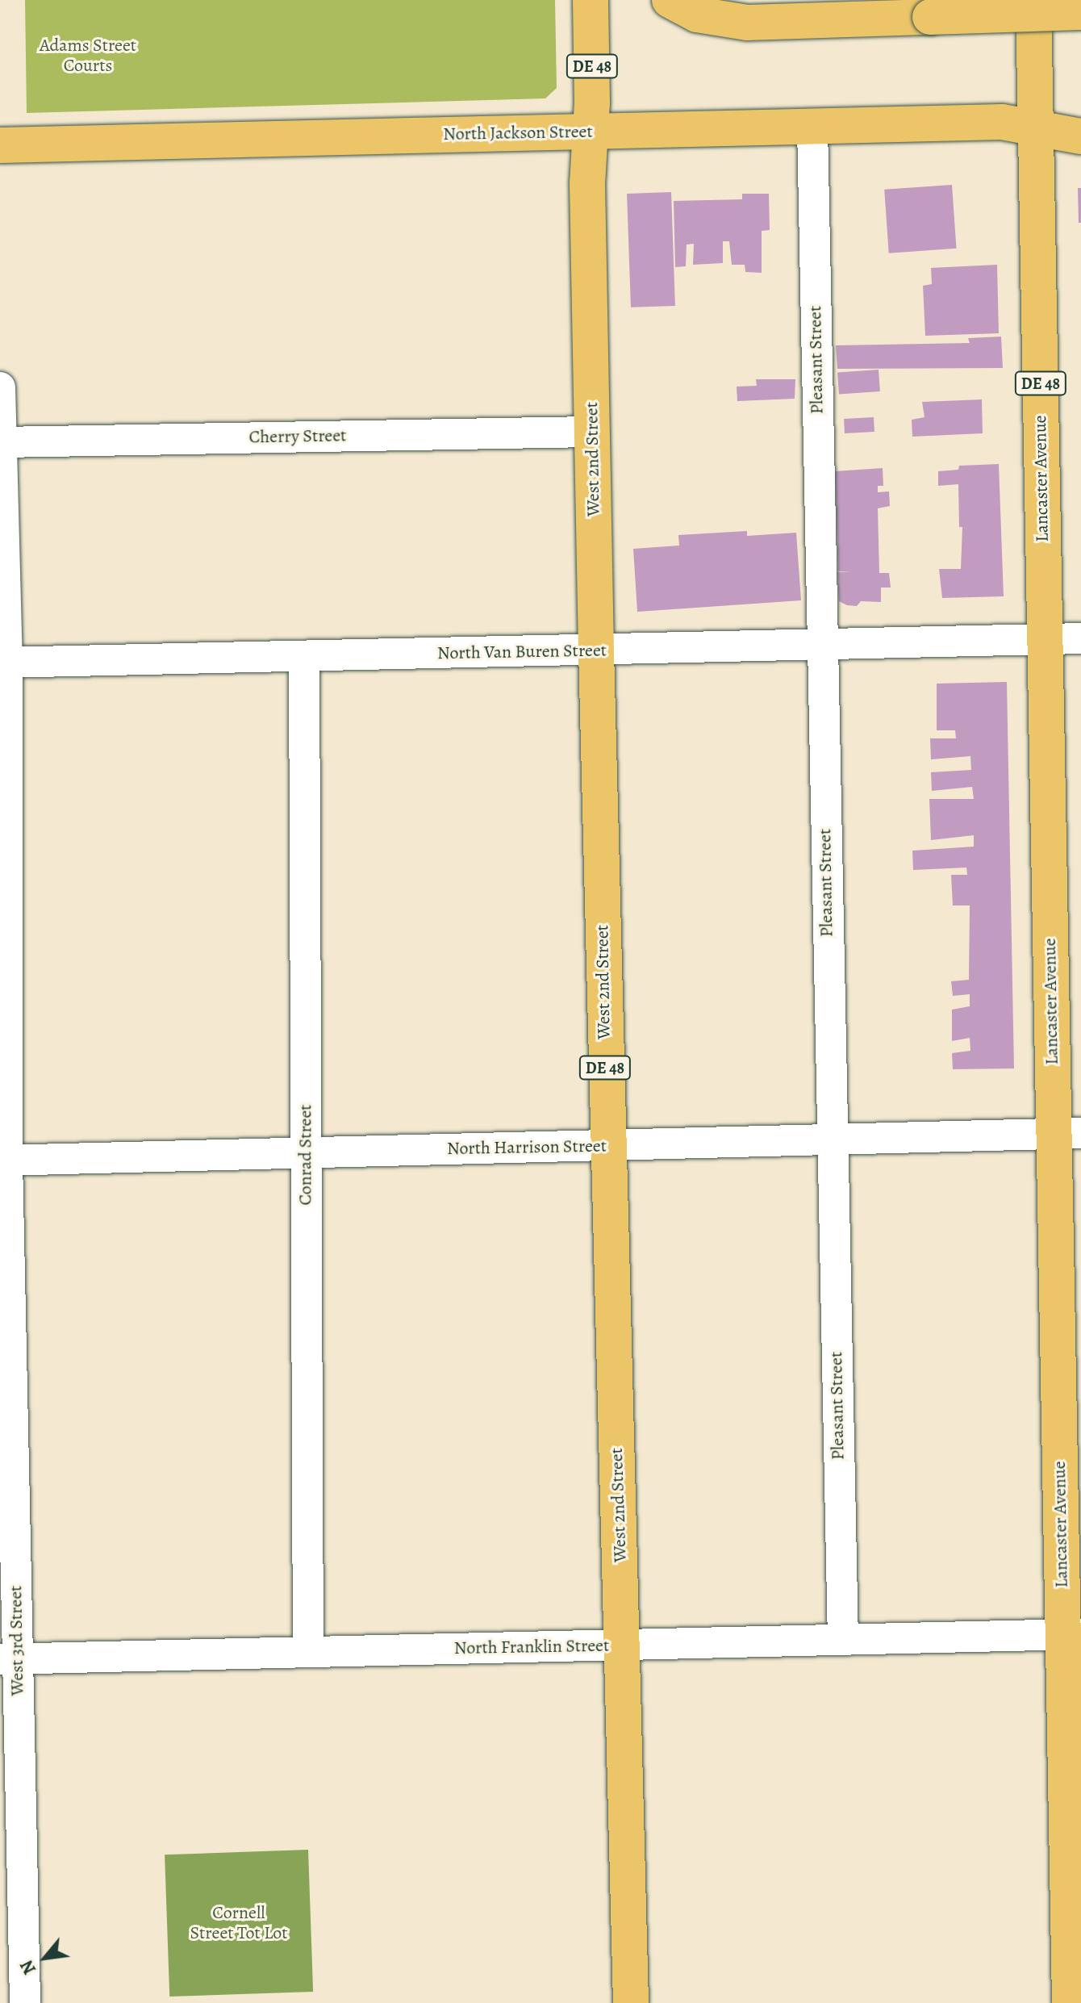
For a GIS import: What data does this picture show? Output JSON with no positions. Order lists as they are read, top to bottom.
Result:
{
  "streets": {
    "main road": [
      "DE 48",
      "North Jackson Street",
      "West 2nd Street",
      "Lancaster Avenue"
    ],
    "street": [
      "Pleasant Street",
      "Cherry Street",
      "North Van Buren Street",
      "North Harrison Street",
      "Conrad Street",
      "West 3rd Street",
      "North Franklin Street"
    ]
  },
  "crossings": [
    ["North Jackson Street", "Pleasant Street"],
    ["North Jackson Street", "West 2nd Street"],
    ["North Jackson Street", "Lancaster Avenue"],
    ["Pleasant Street", "North Van Buren Street"],
    ["Pleasant Street", "North Harrison Street"],
    ["Pleasant Street", "North Franklin Street"],
    ["Cherry Street", "West 2nd Street"],
    ["Cherry Street", "West 3rd Street"],
    ["West 2nd Street", "North Van Buren Street"],
    ["West 2nd Street", "North Harrison Street"],
    ["West 2nd Street", "North Franklin Street"],
    ["Lancaster Avenue", "North Van Buren Street"],
    ["Lancaster Avenue", "North Harrison Street"],
    ["Lancaster Avenue", "North Franklin Street"],
    ["North Van Buren Street", "Conrad Street"],
    ["North Van Buren Street", "West 3rd Street"],
    ["North Harrison Street", "Conrad Street"],
    ["North Harrison Street", "West 3rd Street"],
    ["Conrad Street", "North Franklin Street"],
    ["West 3rd Street", "North Franklin Street"]
  ],
  "parks": ["Adams Street Courts", "Cornell Street Tot Lot"],
  "north": "bottom left"
}
